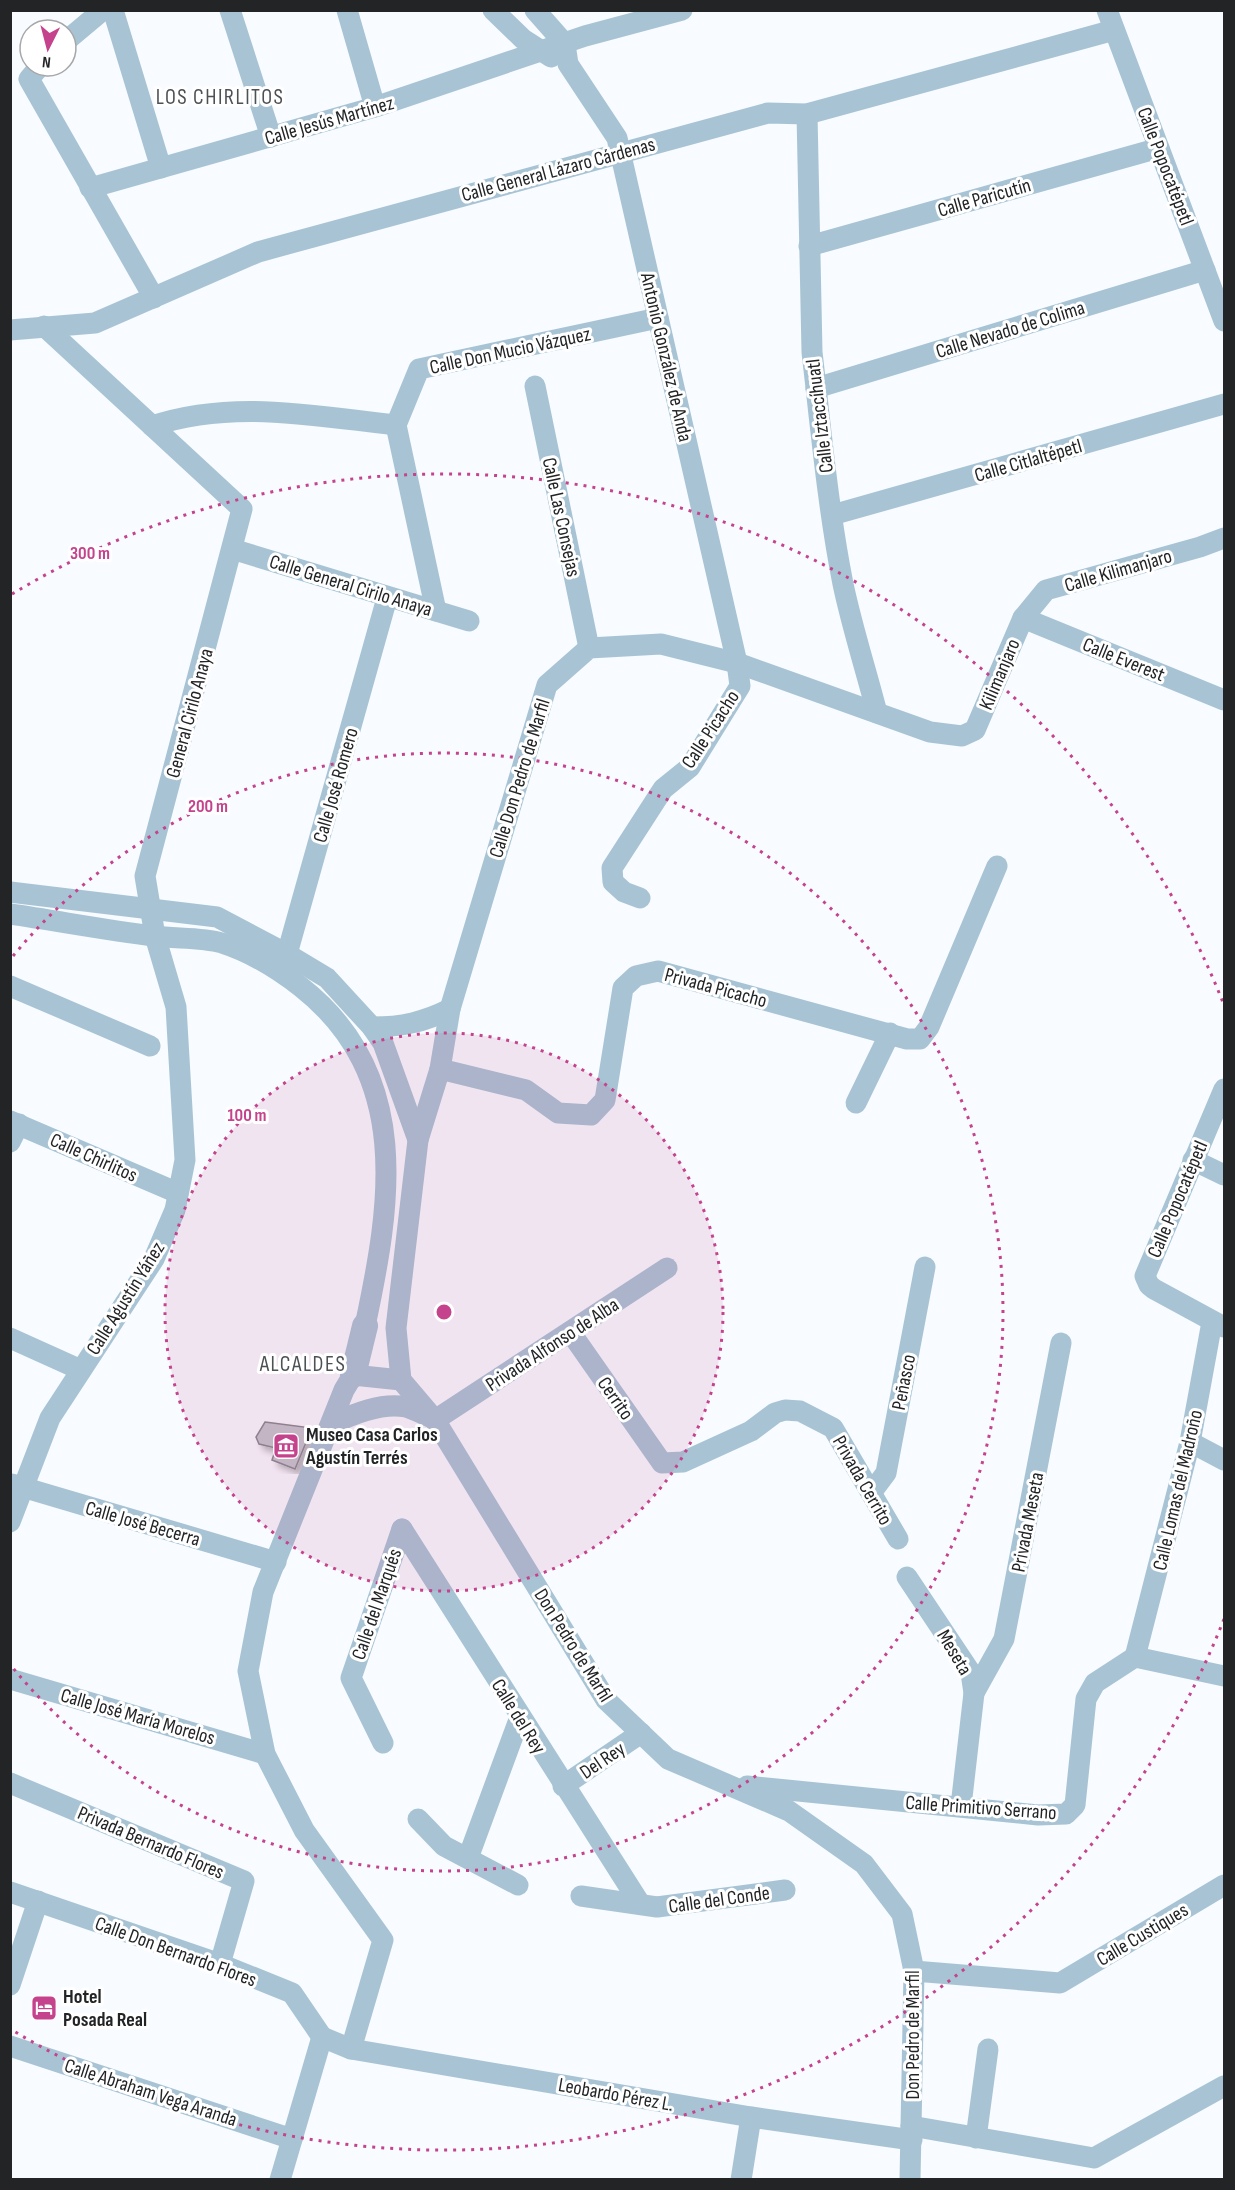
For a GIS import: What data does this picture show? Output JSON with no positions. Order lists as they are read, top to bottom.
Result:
{
  "streets": {
    "street": [
      "Calle Jesús Martínez",
      "Calle Popocatépetl",
      "Calle General Lázaro Cárdenas",
      "Calle Paricutín",
      "Calle Nevado de Colima",
      "Calle Don Mucio Vázquez",
      "Antonio González de Anda",
      "Calle Iztaccíhuatl",
      "Calle Citlaltépetl",
      "Calle Las Consejas",
      "Calle Kilimanjaro",
      "Calle General Cirilo Anaya",
      "Calle Everest",
      "Kilimanjaro",
      "General Cirilo Anaya",
      "Calle Picacho",
      "Calle Don Pedro de Marfil",
      "Calle José Romero",
      "Privada Picacho",
      "Calle Chirlitos",
      "Calle Agustín Yáñez",
      "Privada Alfonso de Alba",
      "Peñasco",
      "Cerrito",
      "Privada Cerrito",
      "Calle Lomas del Madroño",
      "Privada Meseta",
      "Calle José Becerra",
      "Calle del Marqués",
      "Don Pedro de Marfil",
      "Meseta",
      "Calle José María Morelos",
      "Calle del Rey",
      "Del Rey",
      "Calle Primitivo Serrano",
      "Privada Bernardo Flores",
      "Calle del Conde",
      "Calle Custiques",
      "Calle Don Bernardo Flores",
      "Calle Abraham Vega Aranda",
      "Leobardo Pérez L."
    ]
  },
  "crossings": [
    ["Calle Jesús Martínez", "Antonio González de Anda"],
    ["Calle Popocatépetl", "Calle General Lázaro Cárdenas"],
    ["Calle Popocatépetl", "Calle Paricutín"],
    ["Calle Popocatépetl", "Calle Nevado de Colima"],
    ["Calle Popocatépetl", "Calle Lomas del Madroño"],
    ["Calle General Lázaro Cárdenas", "Antonio González de Anda"],
    ["Calle General Lázaro Cárdenas", "Calle Iztaccíhuatl"],
    ["Calle Paricutín", "Calle Iztaccíhuatl"],
    ["Calle Nevado de Colima", "Calle Iztaccíhuatl"],
    ["Calle Don Mucio Vázquez", "Antonio González de Anda"],
    ["Antonio González de Anda", "Calle Picacho"],
    ["Calle Iztaccíhuatl", "Calle Citlaltépetl"],
    ["Calle Iztaccíhuatl", "Kilimanjaro"],
    ["Calle Las Consejas", "Calle Don Pedro de Marfil"],
    ["Calle Kilimanjaro", "Calle Everest"],
    ["Calle Kilimanjaro", "Kilimanjaro"],
    ["Calle General Cirilo Anaya", "General Cirilo Anaya"],
    ["Calle General Cirilo Anaya", "Calle José Romero"],
    ["Calle Everest", "Kilimanjaro"],
    ["General Cirilo Anaya", "Calle Agustín Yáñez"],
    ["Calle Don Pedro de Marfil", "Privada Picacho"],
    ["Calle Chirlitos", "Calle Agustín Yáñez"],
    ["Calle Agustín Yáñez", "Calle José Becerra"],
    ["Privada Alfonso de Alba", "Cerrito"],
    ["Privada Alfonso de Alba", "Don Pedro de Marfil"],
    ["Peñasco", "Privada Cerrito"],
    ["Cerrito", "Privada Cerrito"],
    ["Calle Lomas del Madroño", "Calle Primitivo Serrano"],
    ["Privada Meseta", "Meseta"],
    ["Calle del Marqués", "Calle del Rey"],
    ["Don Pedro de Marfil", "Del Rey"],
    ["Don Pedro de Marfil", "Calle Primitivo Serrano"],
    ["Don Pedro de Marfil", "Calle Custiques"],
    ["Don Pedro de Marfil", "Leobardo Pérez L."],
    ["Meseta", "Calle Primitivo Serrano"],
    ["Calle del Rey", "Del Rey"],
    ["Calle del Rey", "Calle del Conde"],
    ["Privada Bernardo Flores", "Calle Don Bernardo Flores"],
    ["Calle Don Bernardo Flores", "Leobardo Pérez L."]
  ],
  "districts": ["LOS CHIRLITOS", "ALCALDES"],
  "places": {
    "museum": ["Museo Casa Carlos Agustín Terrés"],
    "hotel": ["Hotel Posada Real"]
  },
  "north": "bottom",
  "rings": ["300 m", "200 m", "100 m"]
}
